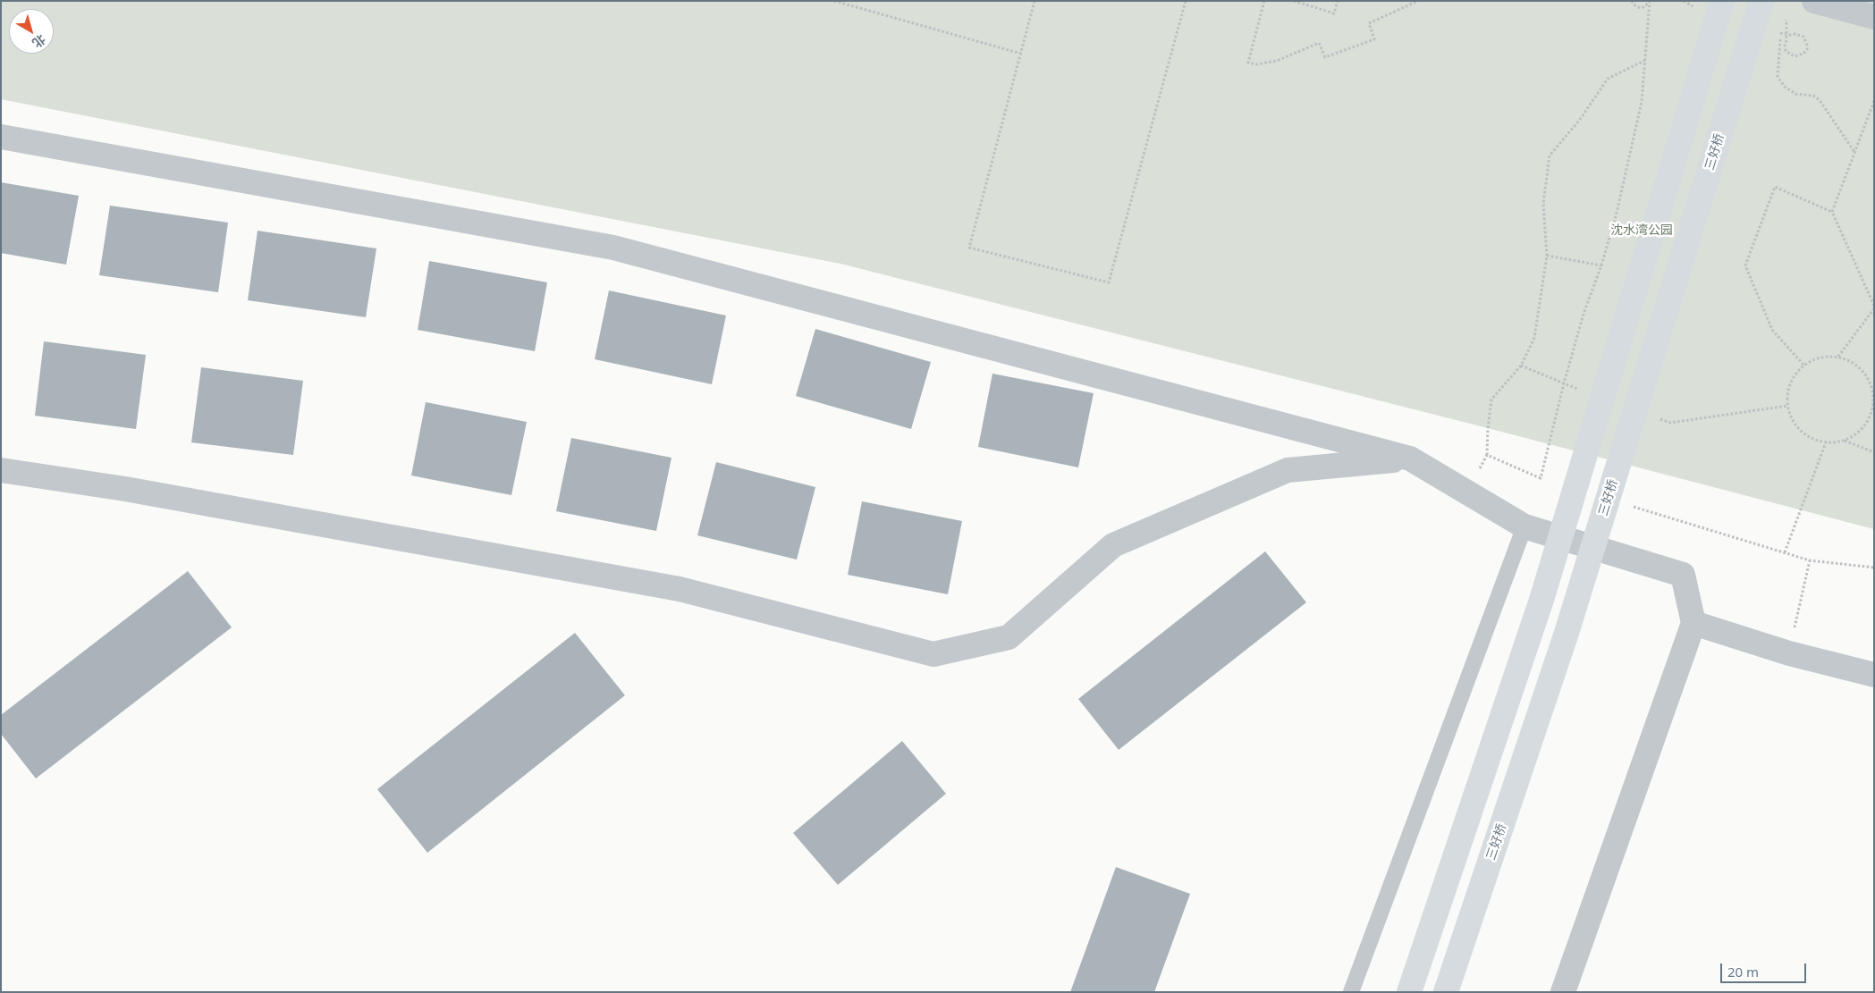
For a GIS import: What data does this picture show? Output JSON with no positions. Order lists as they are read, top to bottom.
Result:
{
  "streets": {
    "main road": ["三好桥"]
  },
  "parks": ["沈水湾公园"],
  "scale_bar": "20 m",
  "north": "bottom right"
}
